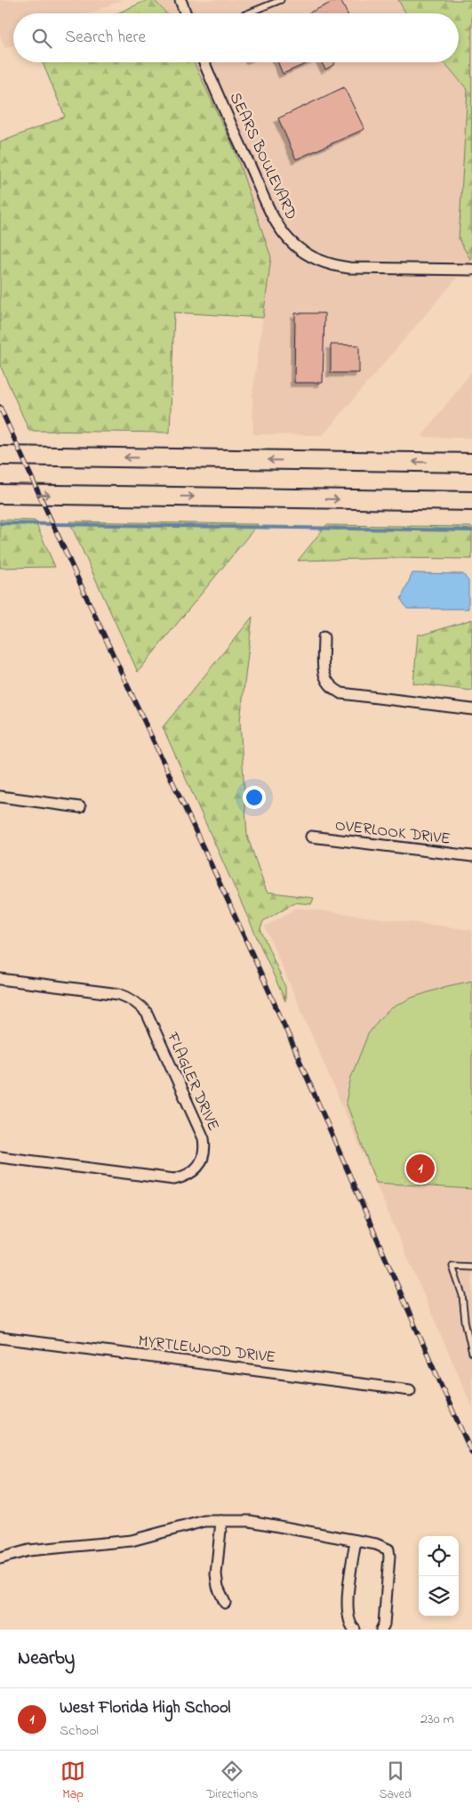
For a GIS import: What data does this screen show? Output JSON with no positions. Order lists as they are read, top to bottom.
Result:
{
  "streets": {
    "street": [
      "SEARS BOULEVARD",
      "OVERLOOK DRIVE",
      "FLAGLER DRIVE",
      "MYRTLEWOOD DRIVE"
    ]
  },
  "page": {
    "search": "Search here",
    "pins": "1",
    "heading": "Nearby",
    "list": [
      {
        "mark": "1",
        "name": "West Florida High School",
        "note": "School",
        "value": "230 m"
      }
    ],
    "nav": ["Map", "Directions", "Saved"]
  }
}
